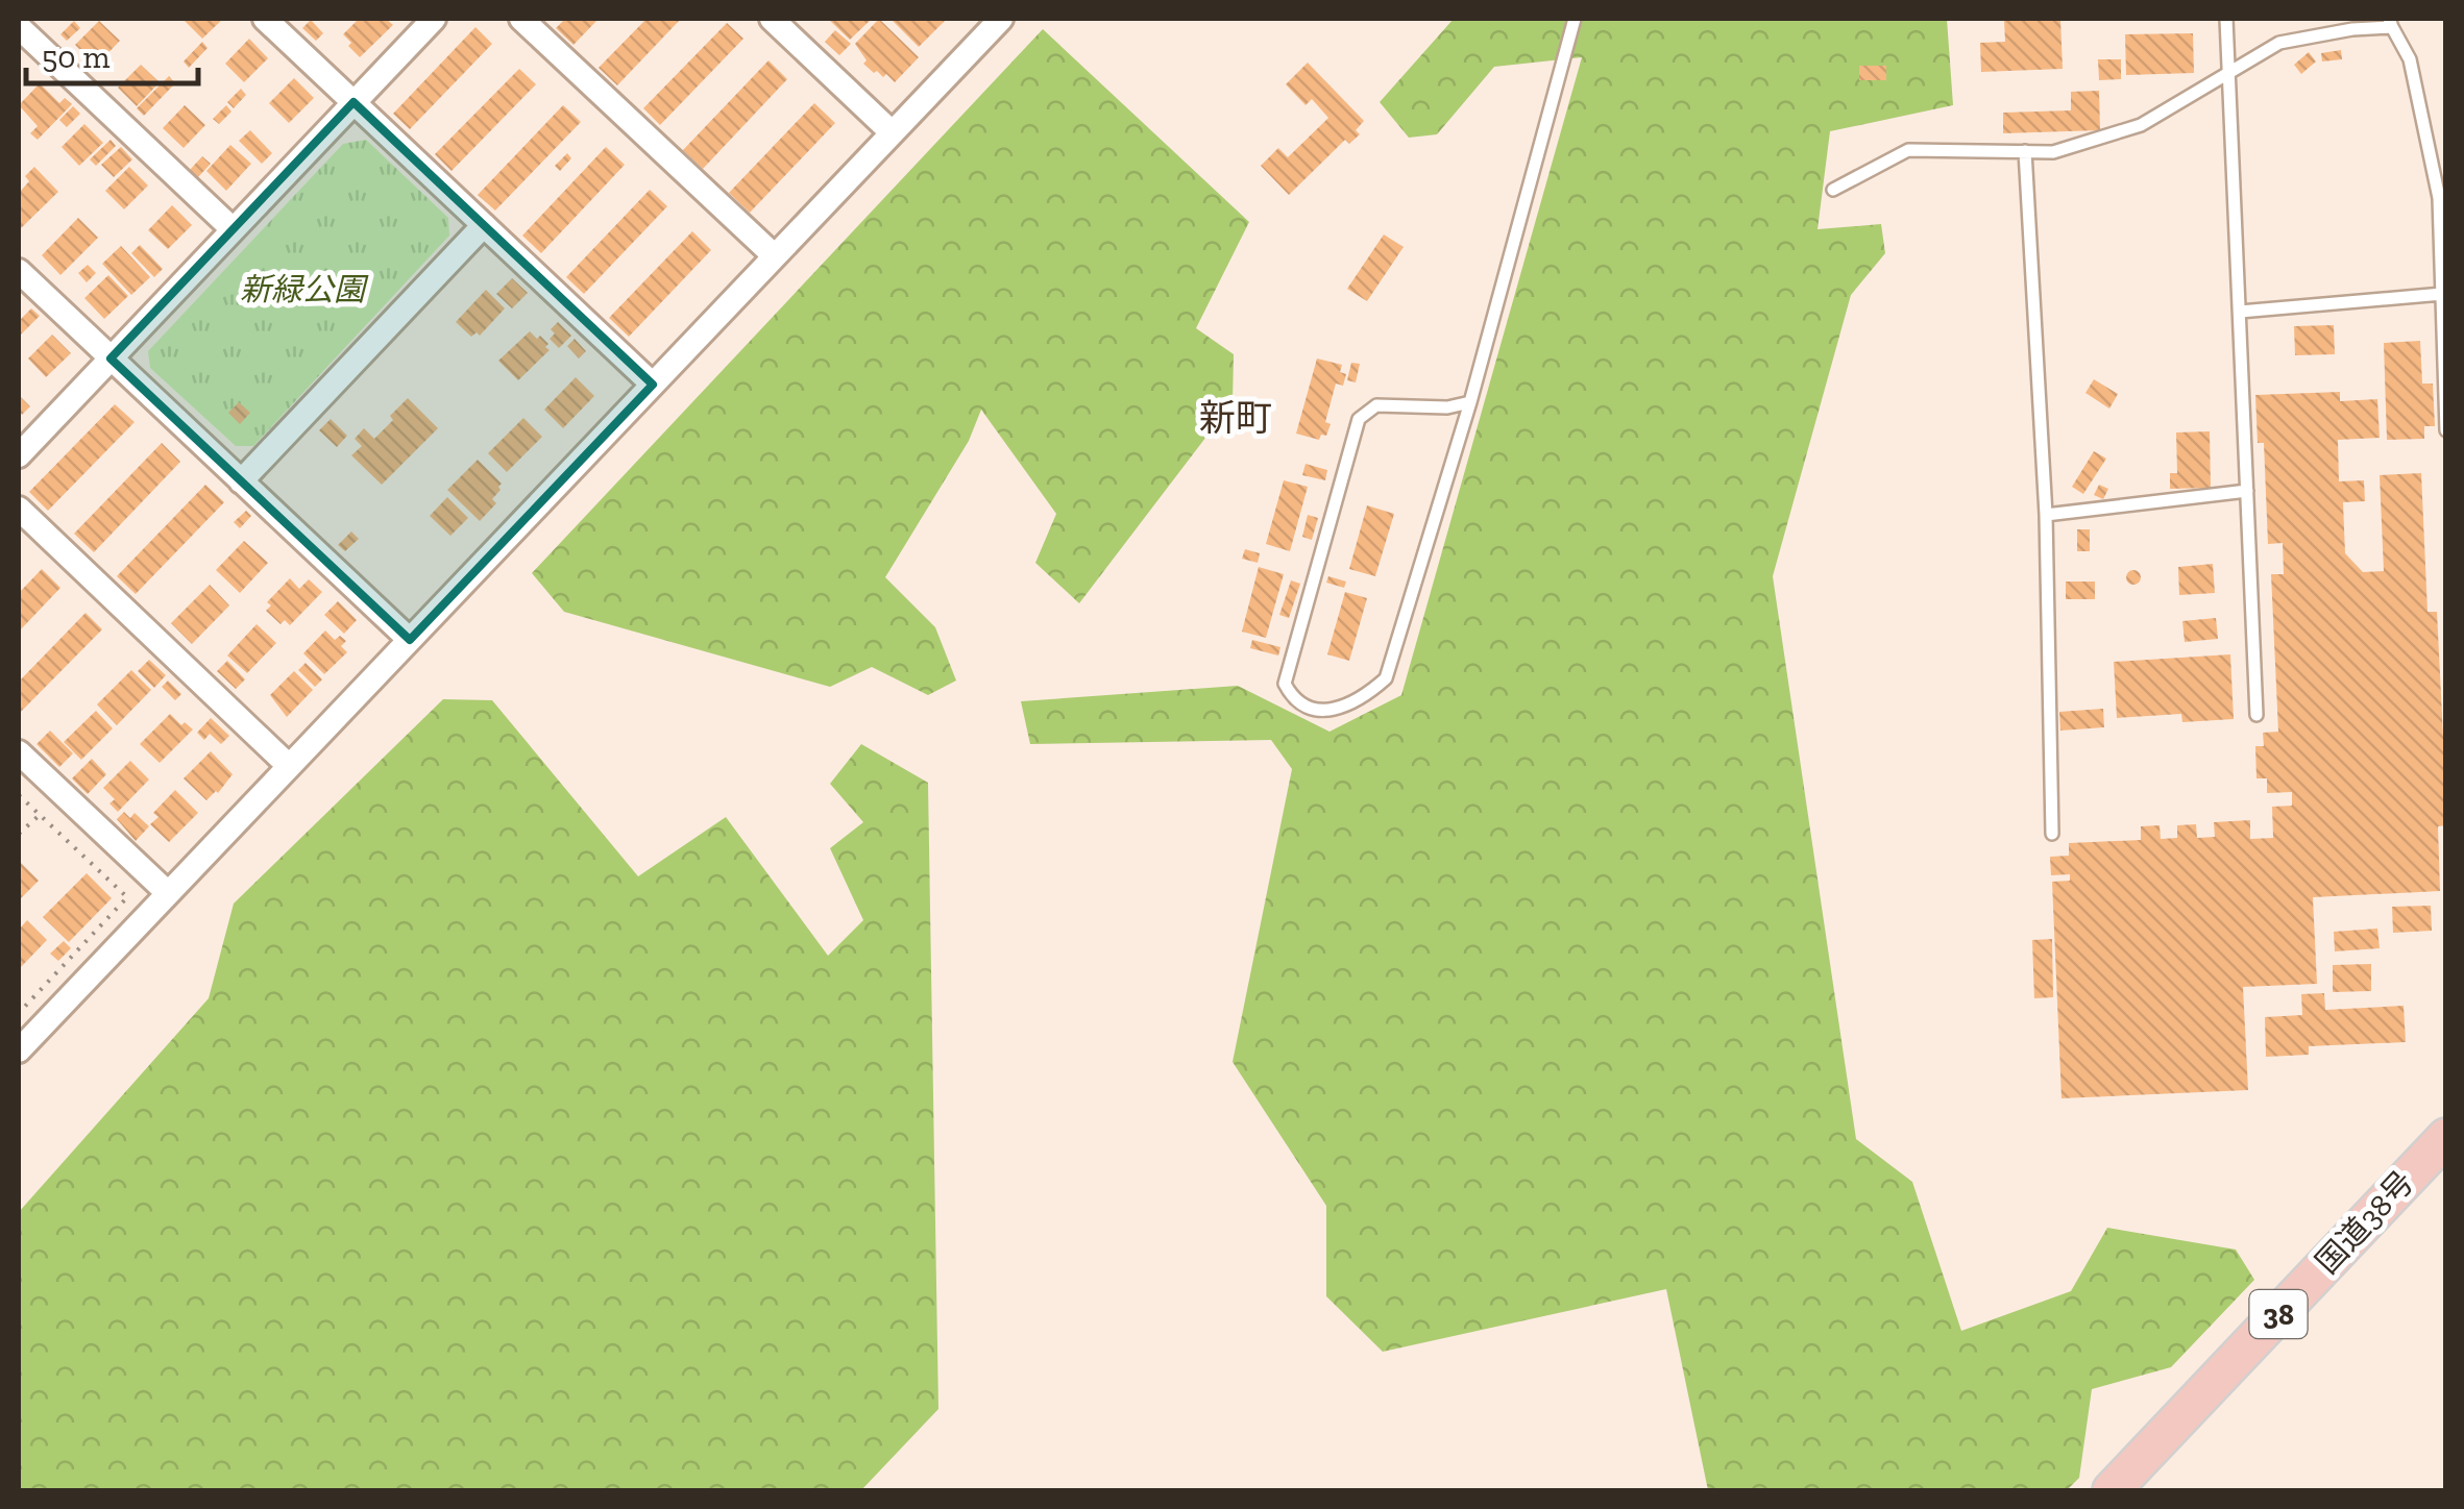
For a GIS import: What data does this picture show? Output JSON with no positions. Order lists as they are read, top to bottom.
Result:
{
  "streets": {
    "highway": ["国道38号", "38"]
  },
  "districts": ["新町"],
  "parks": ["新緑公園"],
  "scale_bar": "50 m"
}
